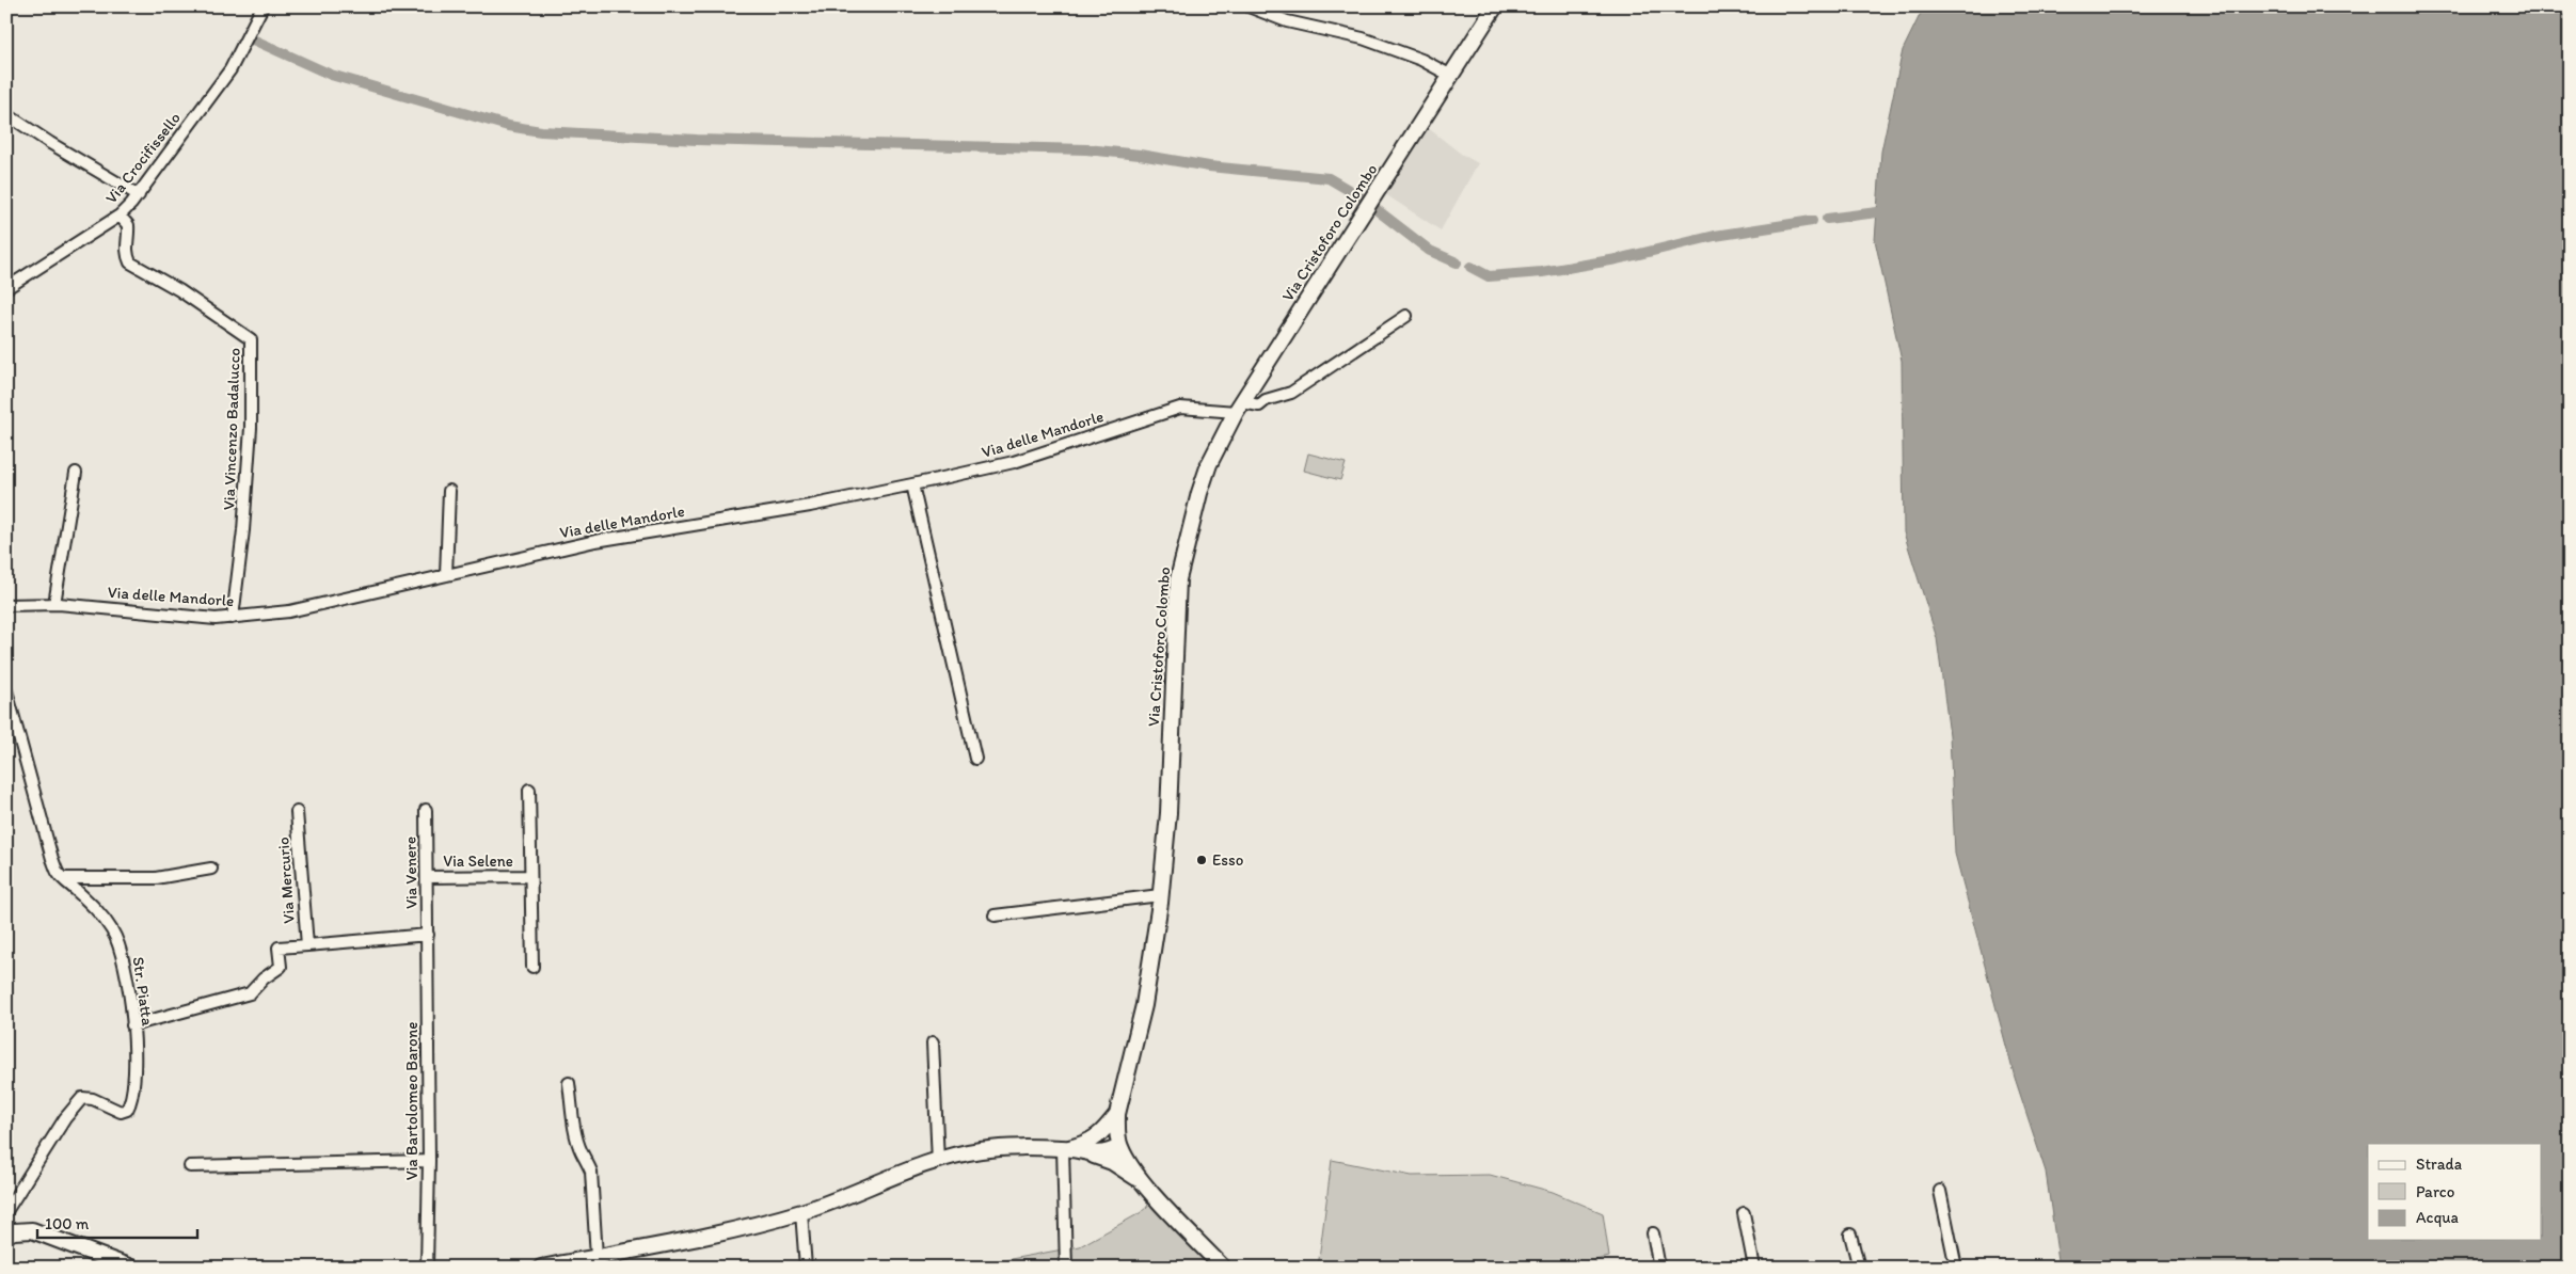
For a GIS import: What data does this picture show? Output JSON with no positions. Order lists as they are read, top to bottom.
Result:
{
  "streets": {
    "main road": ["Via Cristoforo Colombo"],
    "street": [
      "Via Crocifissello",
      "Via Vincenzo Badalucco",
      "Via delle Mandorle",
      "Via Selene",
      "Via Venere",
      "Via Mercurio",
      "Str. Piatta",
      "Via Bartolomeo Barone"
    ]
  },
  "crossings": [
    ["Via Crocifissello", "Via Vincenzo Badalucco"],
    ["Via Cristoforo Colombo", "Via delle Mandorle"],
    ["Via Vincenzo Badalucco", "Via delle Mandorle"],
    ["Via Selene", "Via Venere"],
    ["Via Venere", "Via Mercurio"],
    ["Via Venere", "Via Bartolomeo Barone"],
    ["Via Mercurio", "Str. Piatta"],
    ["Via Mercurio", "Via Bartolomeo Barone"]
  ],
  "places": ["Esso"],
  "legend": ["Strada", "Parco", "Acqua"],
  "scale_bar": "100 m"
}
